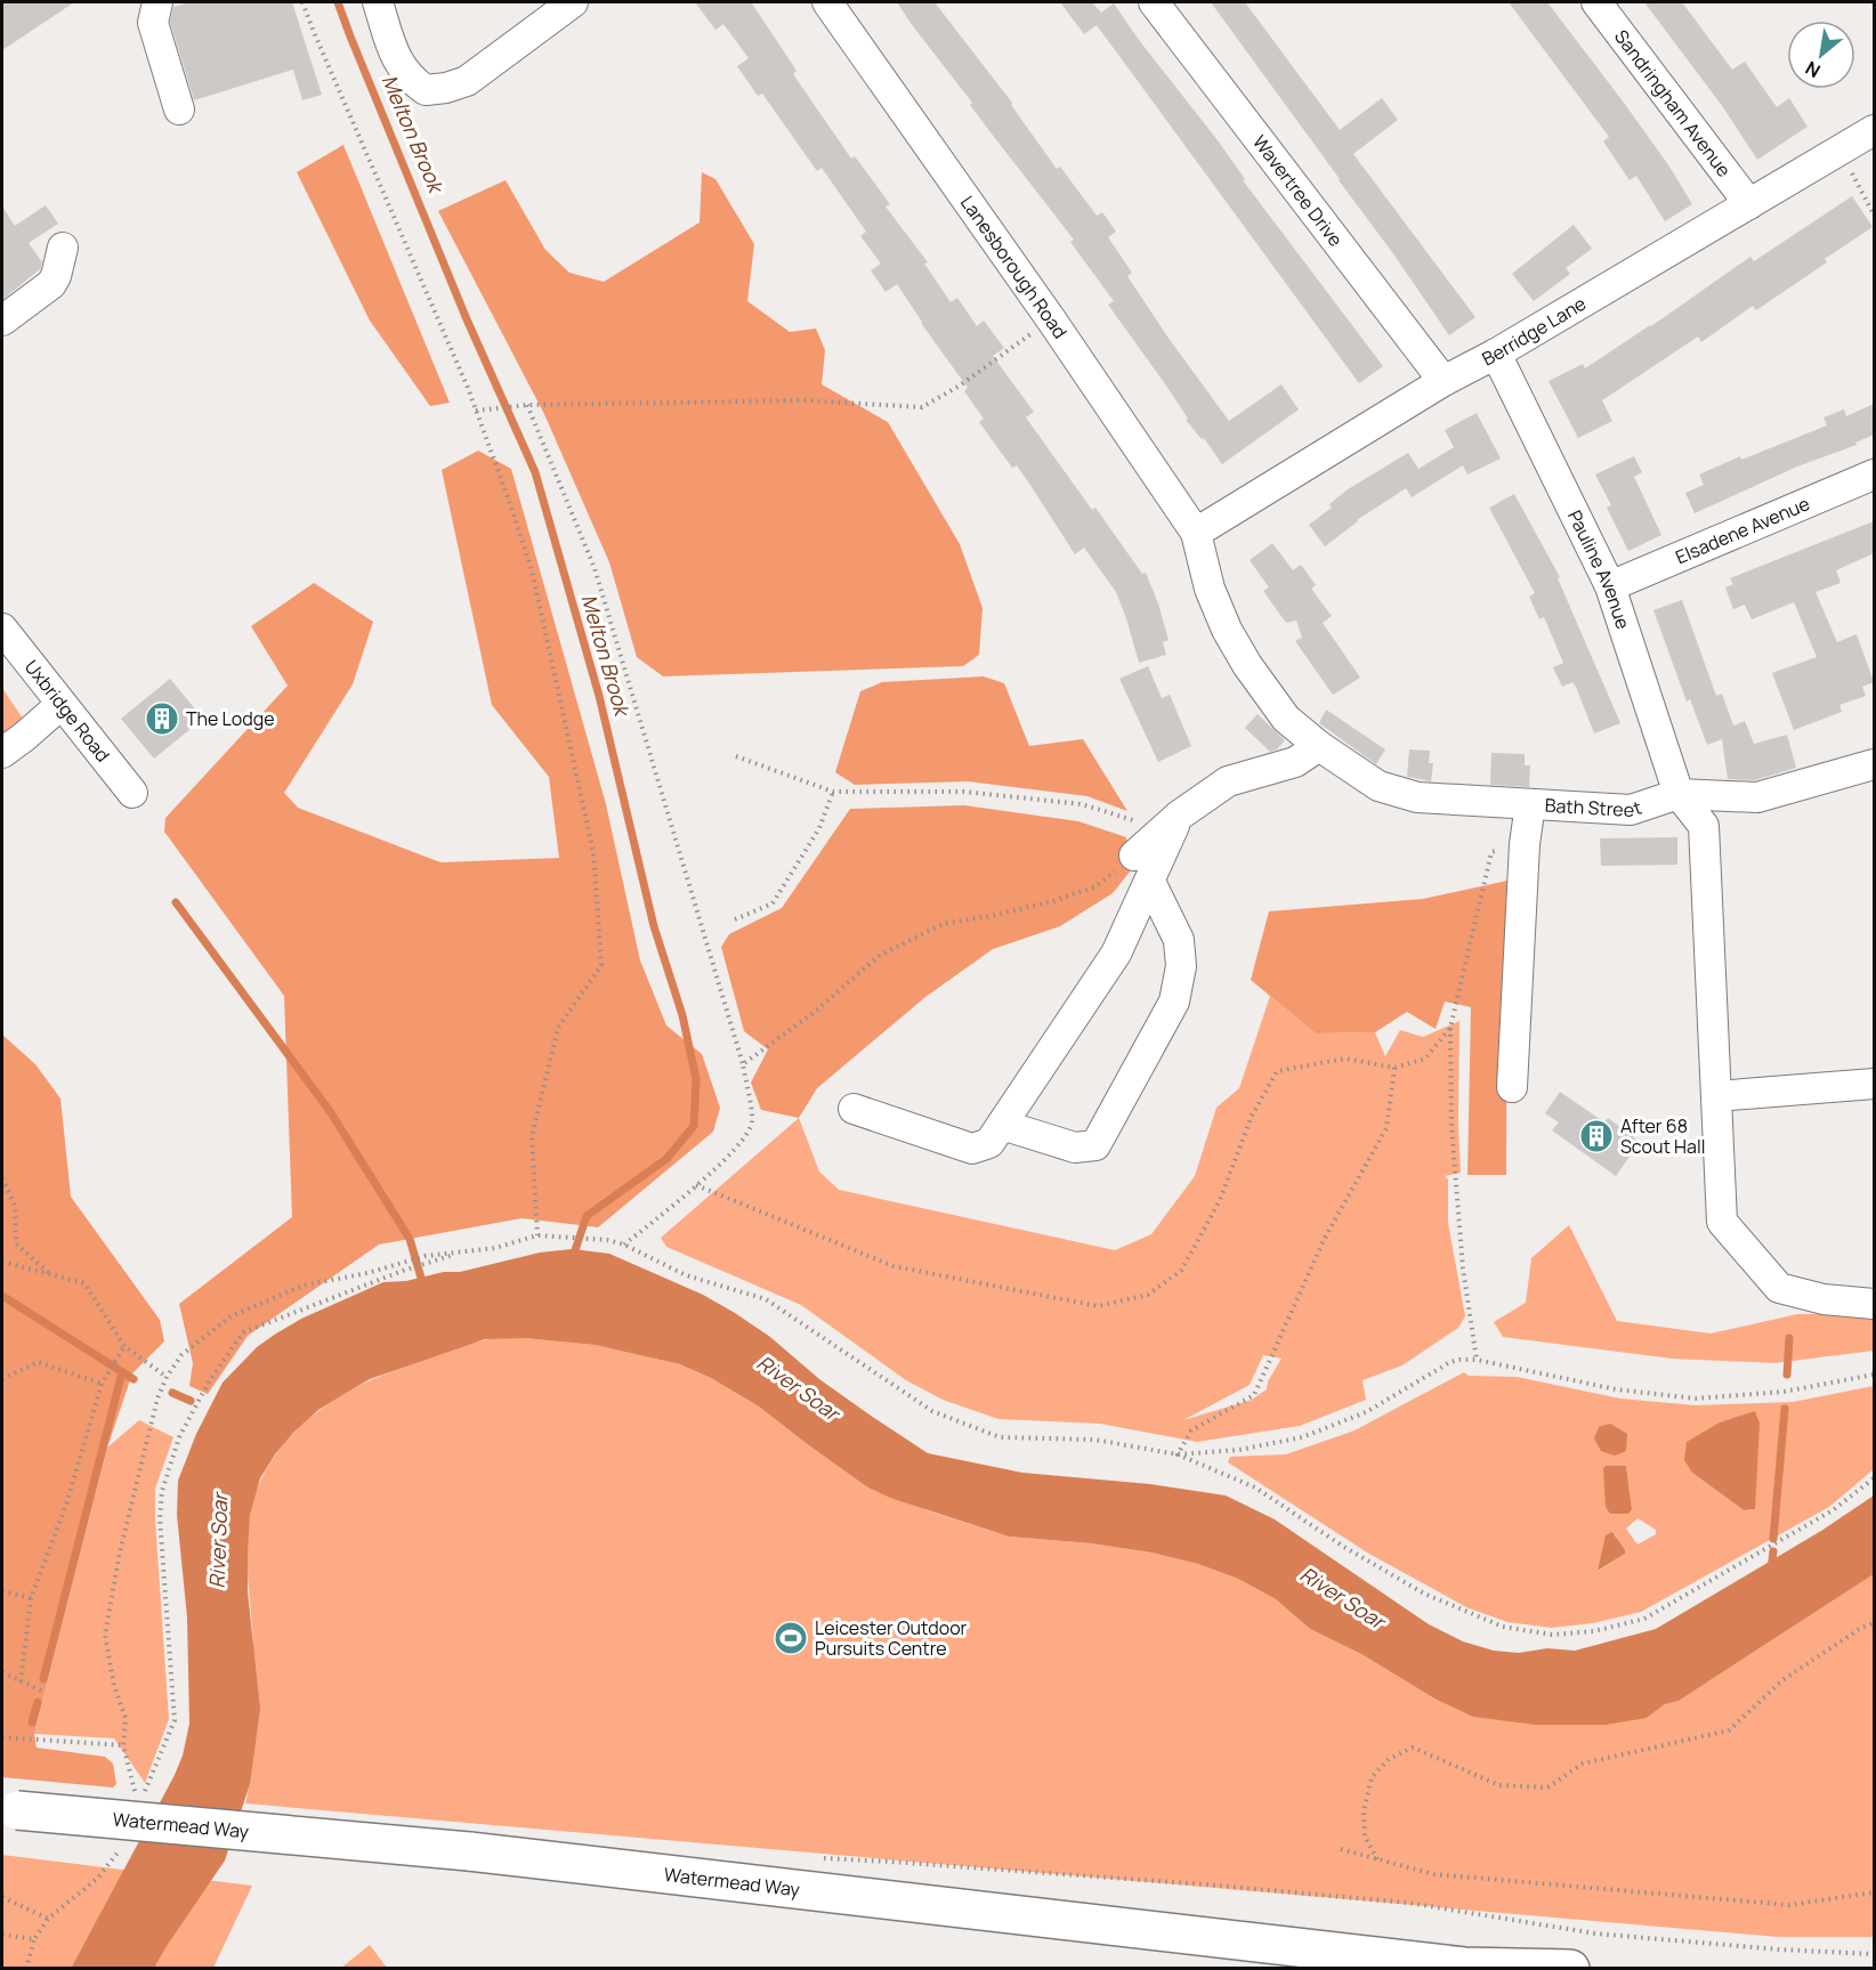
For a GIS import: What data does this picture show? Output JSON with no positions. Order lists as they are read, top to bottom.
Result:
{
  "streets": {
    "highway": ["Watermead Way"],
    "street": [
      "Sandringham Avenue",
      "Wavertree Drive",
      "Lanesborough Road",
      "Berridge Lane",
      "Elsadene Avenue",
      "Pauline Avenue",
      "Uxbridge Road",
      "Bath Street"
    ]
  },
  "crossings": [
    ["Sandringham Avenue", "Berridge Lane"],
    ["Wavertree Drive", "Berridge Lane"],
    ["Lanesborough Road", "Berridge Lane"],
    ["Lanesborough Road", "Bath Street"],
    ["Berridge Lane", "Pauline Avenue"],
    ["Berridge Lane", "Bath Street"],
    ["Elsadene Avenue", "Pauline Avenue"],
    ["Pauline Avenue", "Bath Street"]
  ],
  "water": ["Melton Brook", "River Soar"],
  "places": {
    "building": ["The Lodge", "After 68 Scout Hall"],
    "sports": ["Leicester Outdoor Pursuits Centre"]
  },
  "north": "bottom left"
}
